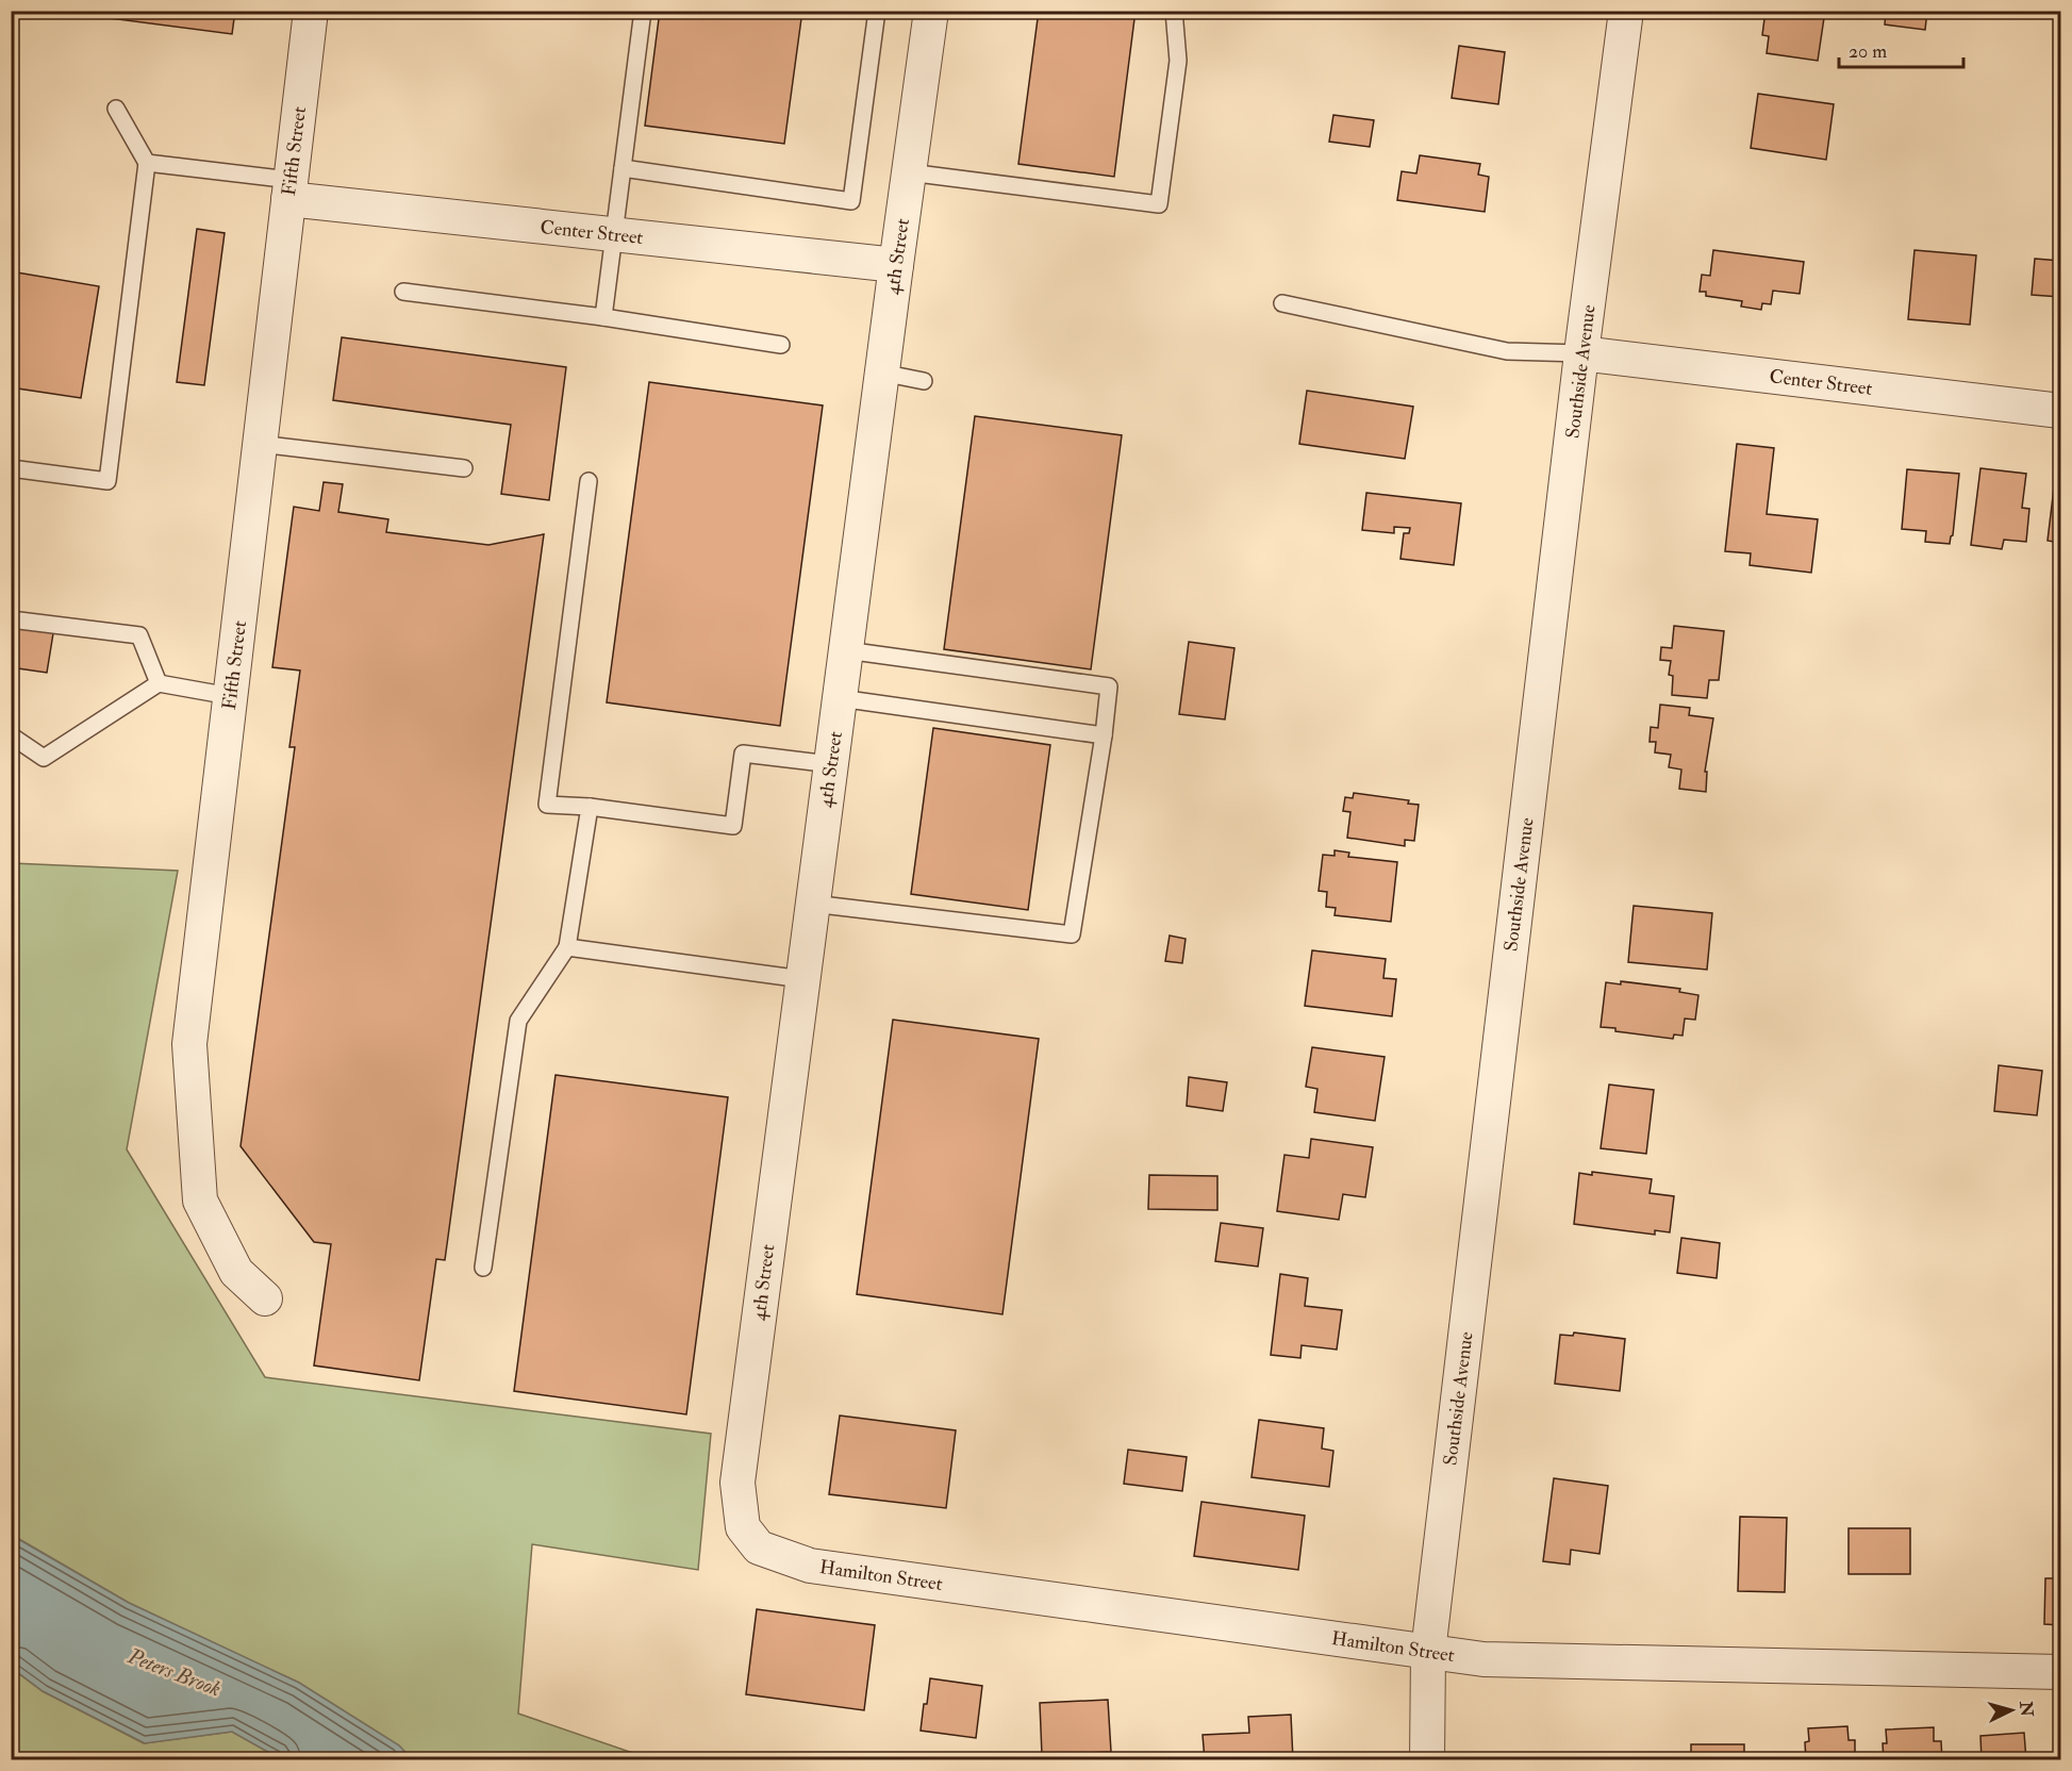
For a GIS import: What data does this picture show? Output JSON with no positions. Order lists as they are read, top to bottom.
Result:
{
  "streets": {
    "street": [
      "Fifth Street",
      "Center Street",
      "4th Street",
      "Southside Avenue",
      "Hamilton Street"
    ]
  },
  "crossings": [
    ["Fifth Street", "Center Street"],
    ["Center Street", "4th Street"],
    ["Center Street", "Southside Avenue"],
    ["4th Street", "Hamilton Street"],
    ["Southside Avenue", "Hamilton Street"]
  ],
  "water": ["Peters Brook"],
  "scale_bar": "20 m",
  "north": "right"
}
